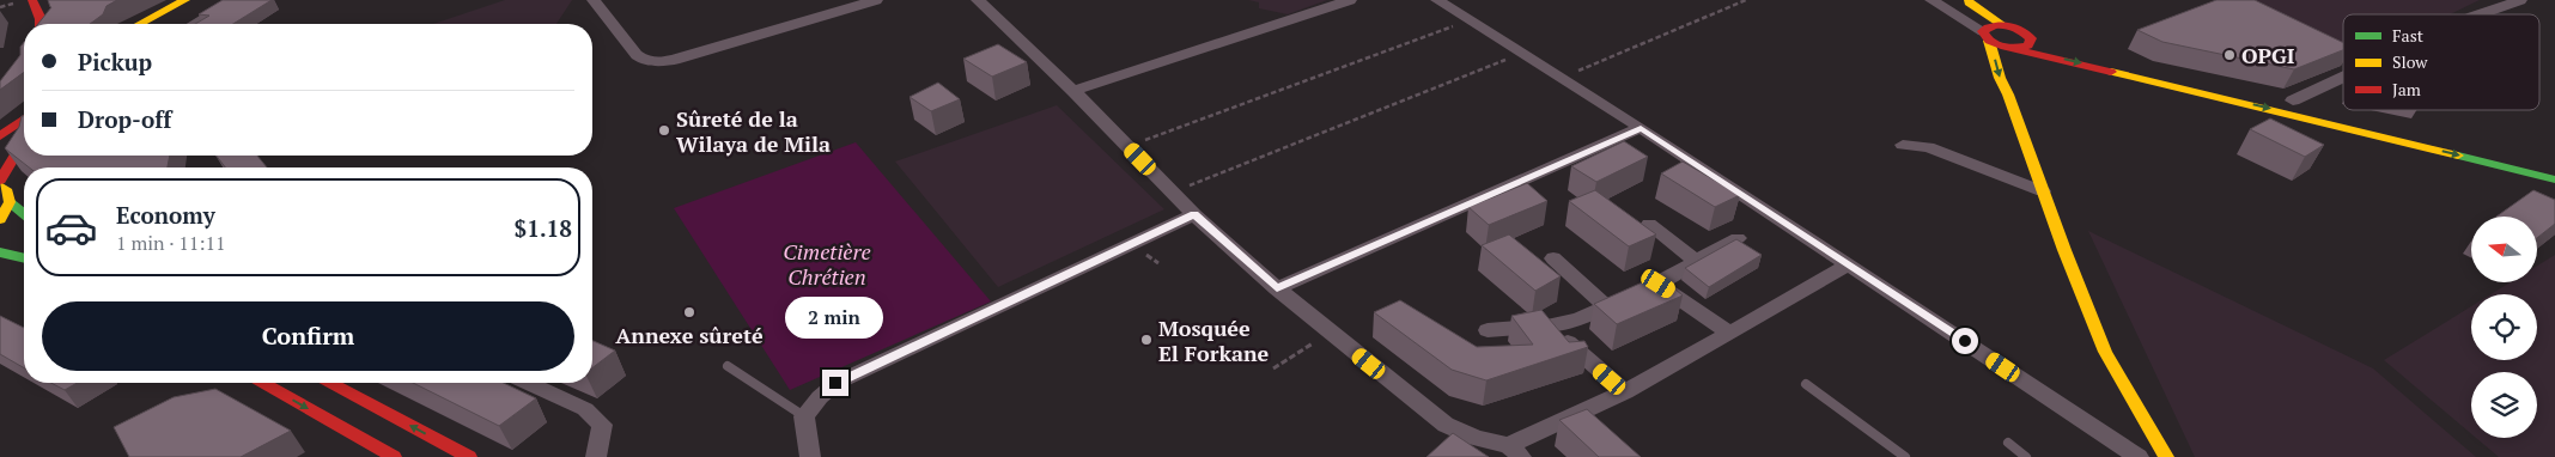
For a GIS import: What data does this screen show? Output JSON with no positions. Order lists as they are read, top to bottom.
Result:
{
  "parks": ["Cimetière Chrétien"],
  "places": [
    "OPGI",
    "Sûreté de la Wilaya de Mila",
    "Annexe sûreté",
    "Mosquée El Forkane"
  ],
  "legend": ["Fast", "Slow", "Jam"],
  "north": "left",
  "page": {
    "banner": ["Pickup", "Drop-off"],
    "list": [
      {
        "name": "Economy",
        "note": "1 min · 11:11",
        "value": "$1.18"
      }
    ],
    "buttons": "Confirm",
    "bubble": "2 min"
  }
}
